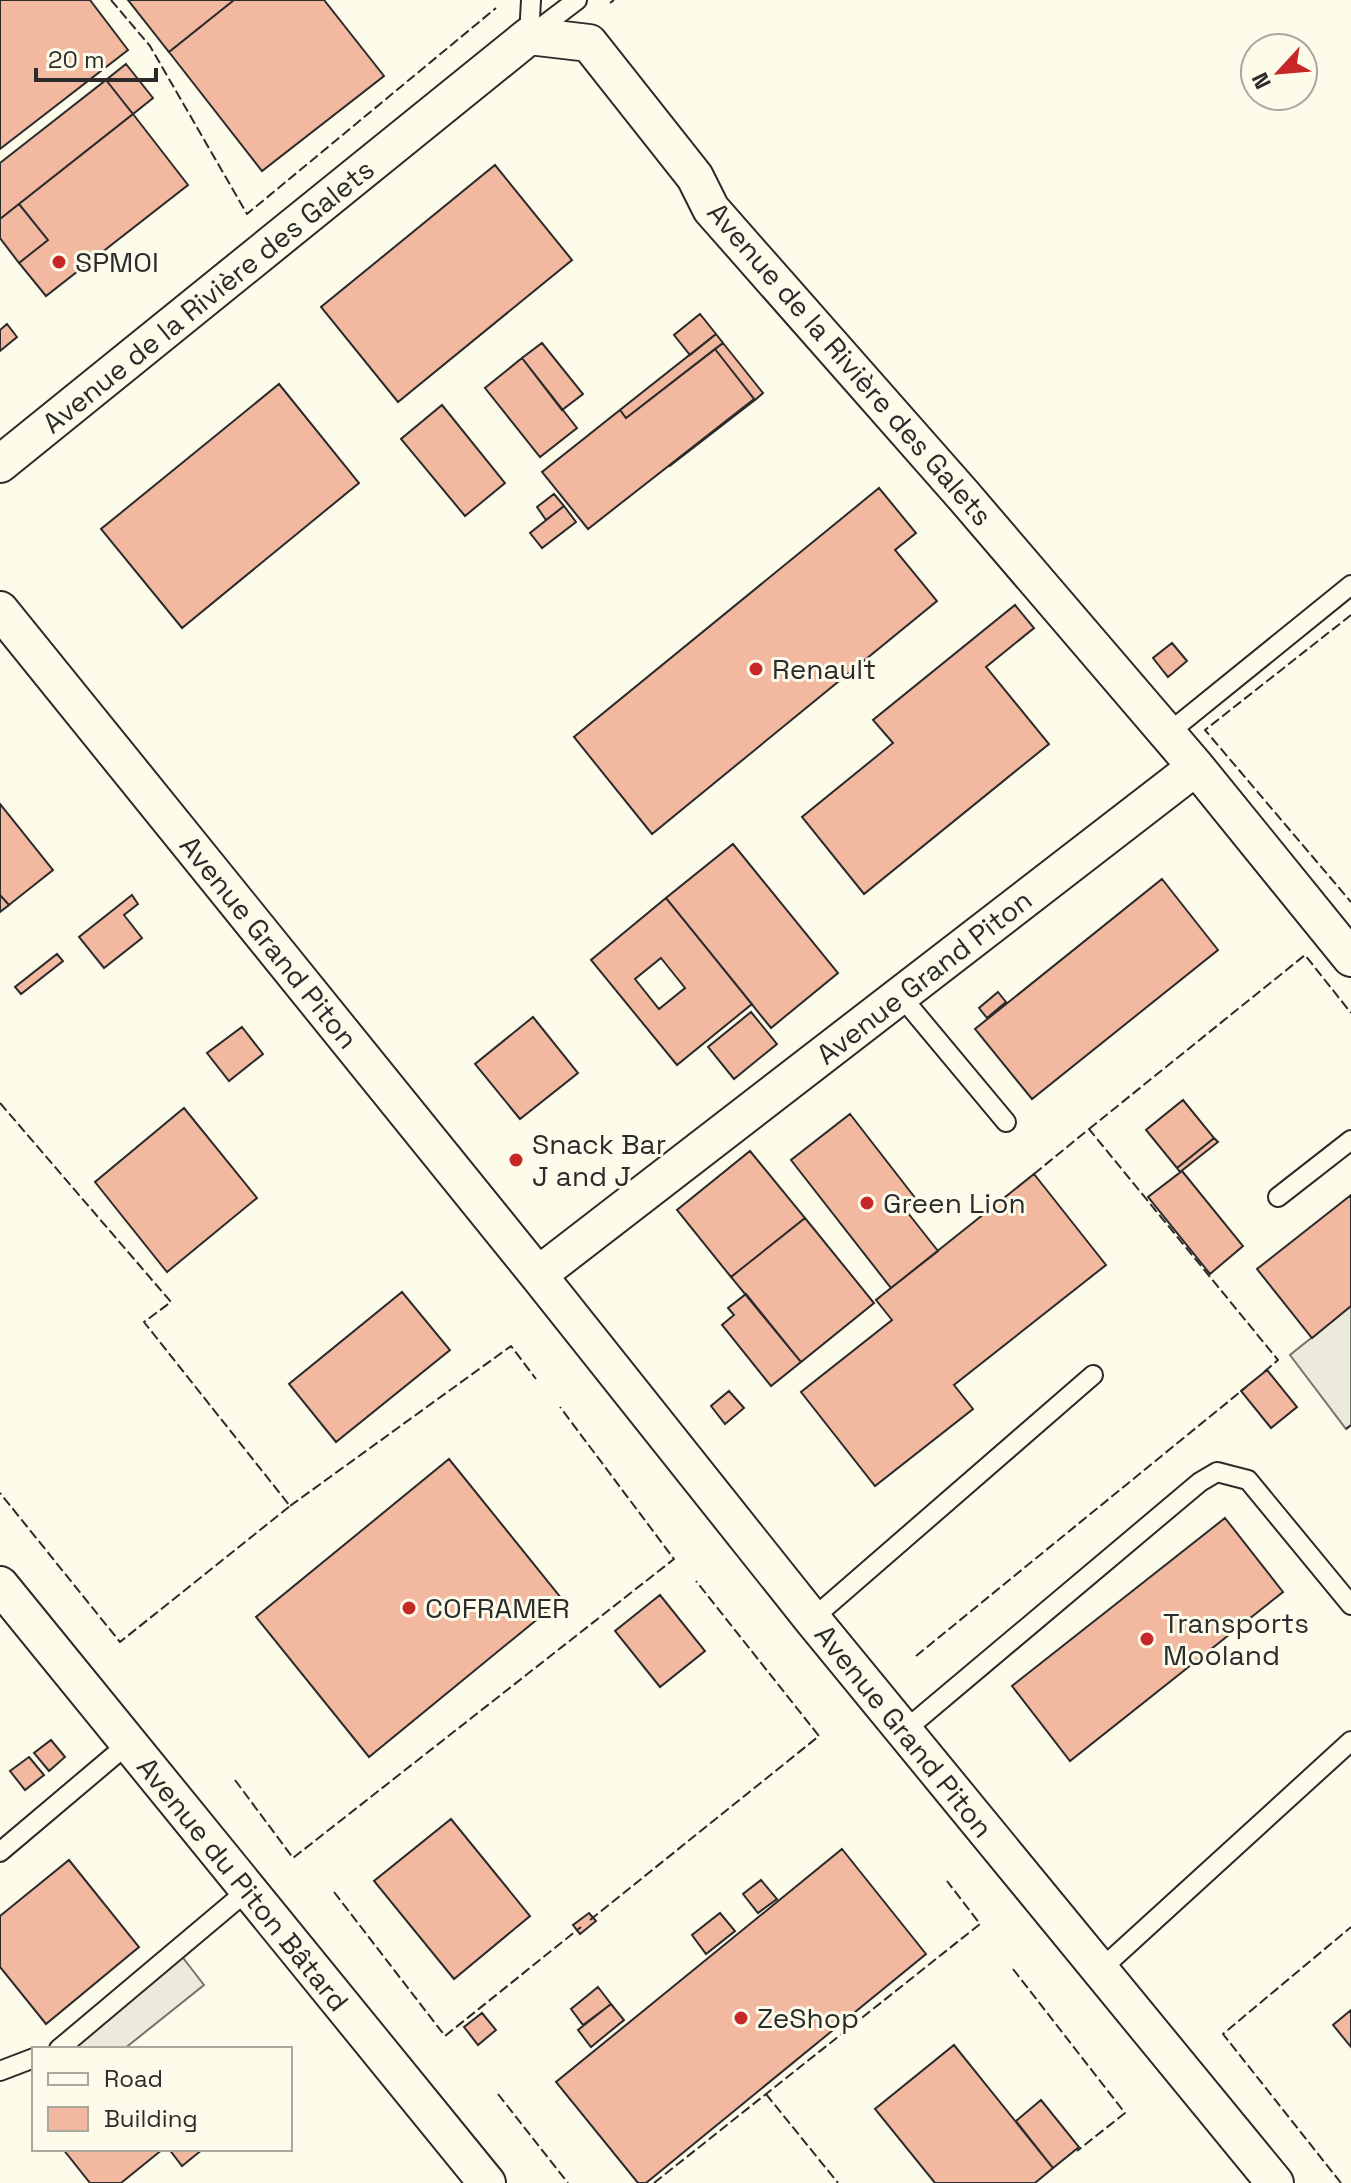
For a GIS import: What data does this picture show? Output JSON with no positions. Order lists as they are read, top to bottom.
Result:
{
  "streets": {
    "street": ["Avenue de la Rivière des Galets", "Avenue Grand Piton", "Avenue du Piton Bâtard"]
  },
  "crossings": [
    ["Avenue de la Rivière des Galets", "Avenue Grand Piton"]
  ],
  "places": [
    "SPMOI",
    "Renault",
    "Snack Bar J and J",
    "Green Lion",
    "COFRAMER",
    "Transports Mooland",
    "ZeShop"
  ],
  "legend": ["Road", "Building"],
  "scale_bar": "20 m",
  "north": "bottom left"
}
